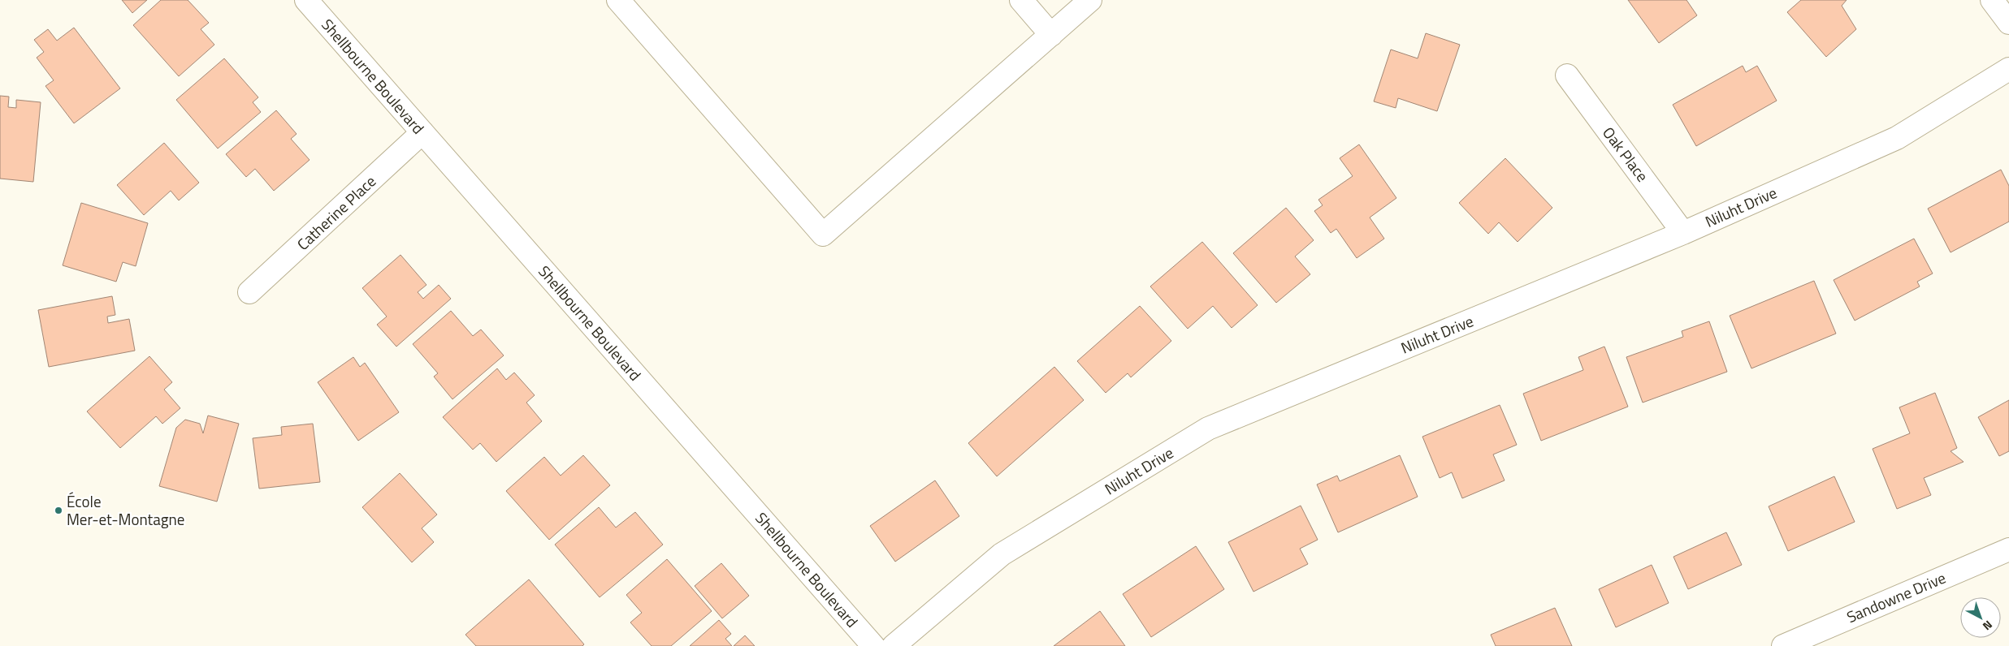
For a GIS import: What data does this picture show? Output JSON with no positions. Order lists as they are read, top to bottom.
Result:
{
  "streets": {
    "street": [
      "Shellbourne Boulevard",
      "Oak Place",
      "Niluht Drive",
      "Catherine Place",
      "Sandowne Drive"
    ]
  },
  "crossings": [
    ["Shellbourne Boulevard", "Catherine Place"],
    ["Oak Place", "Niluht Drive"]
  ],
  "places": ["École Mer-et-Montagne"],
  "north": "bottom right"
}
